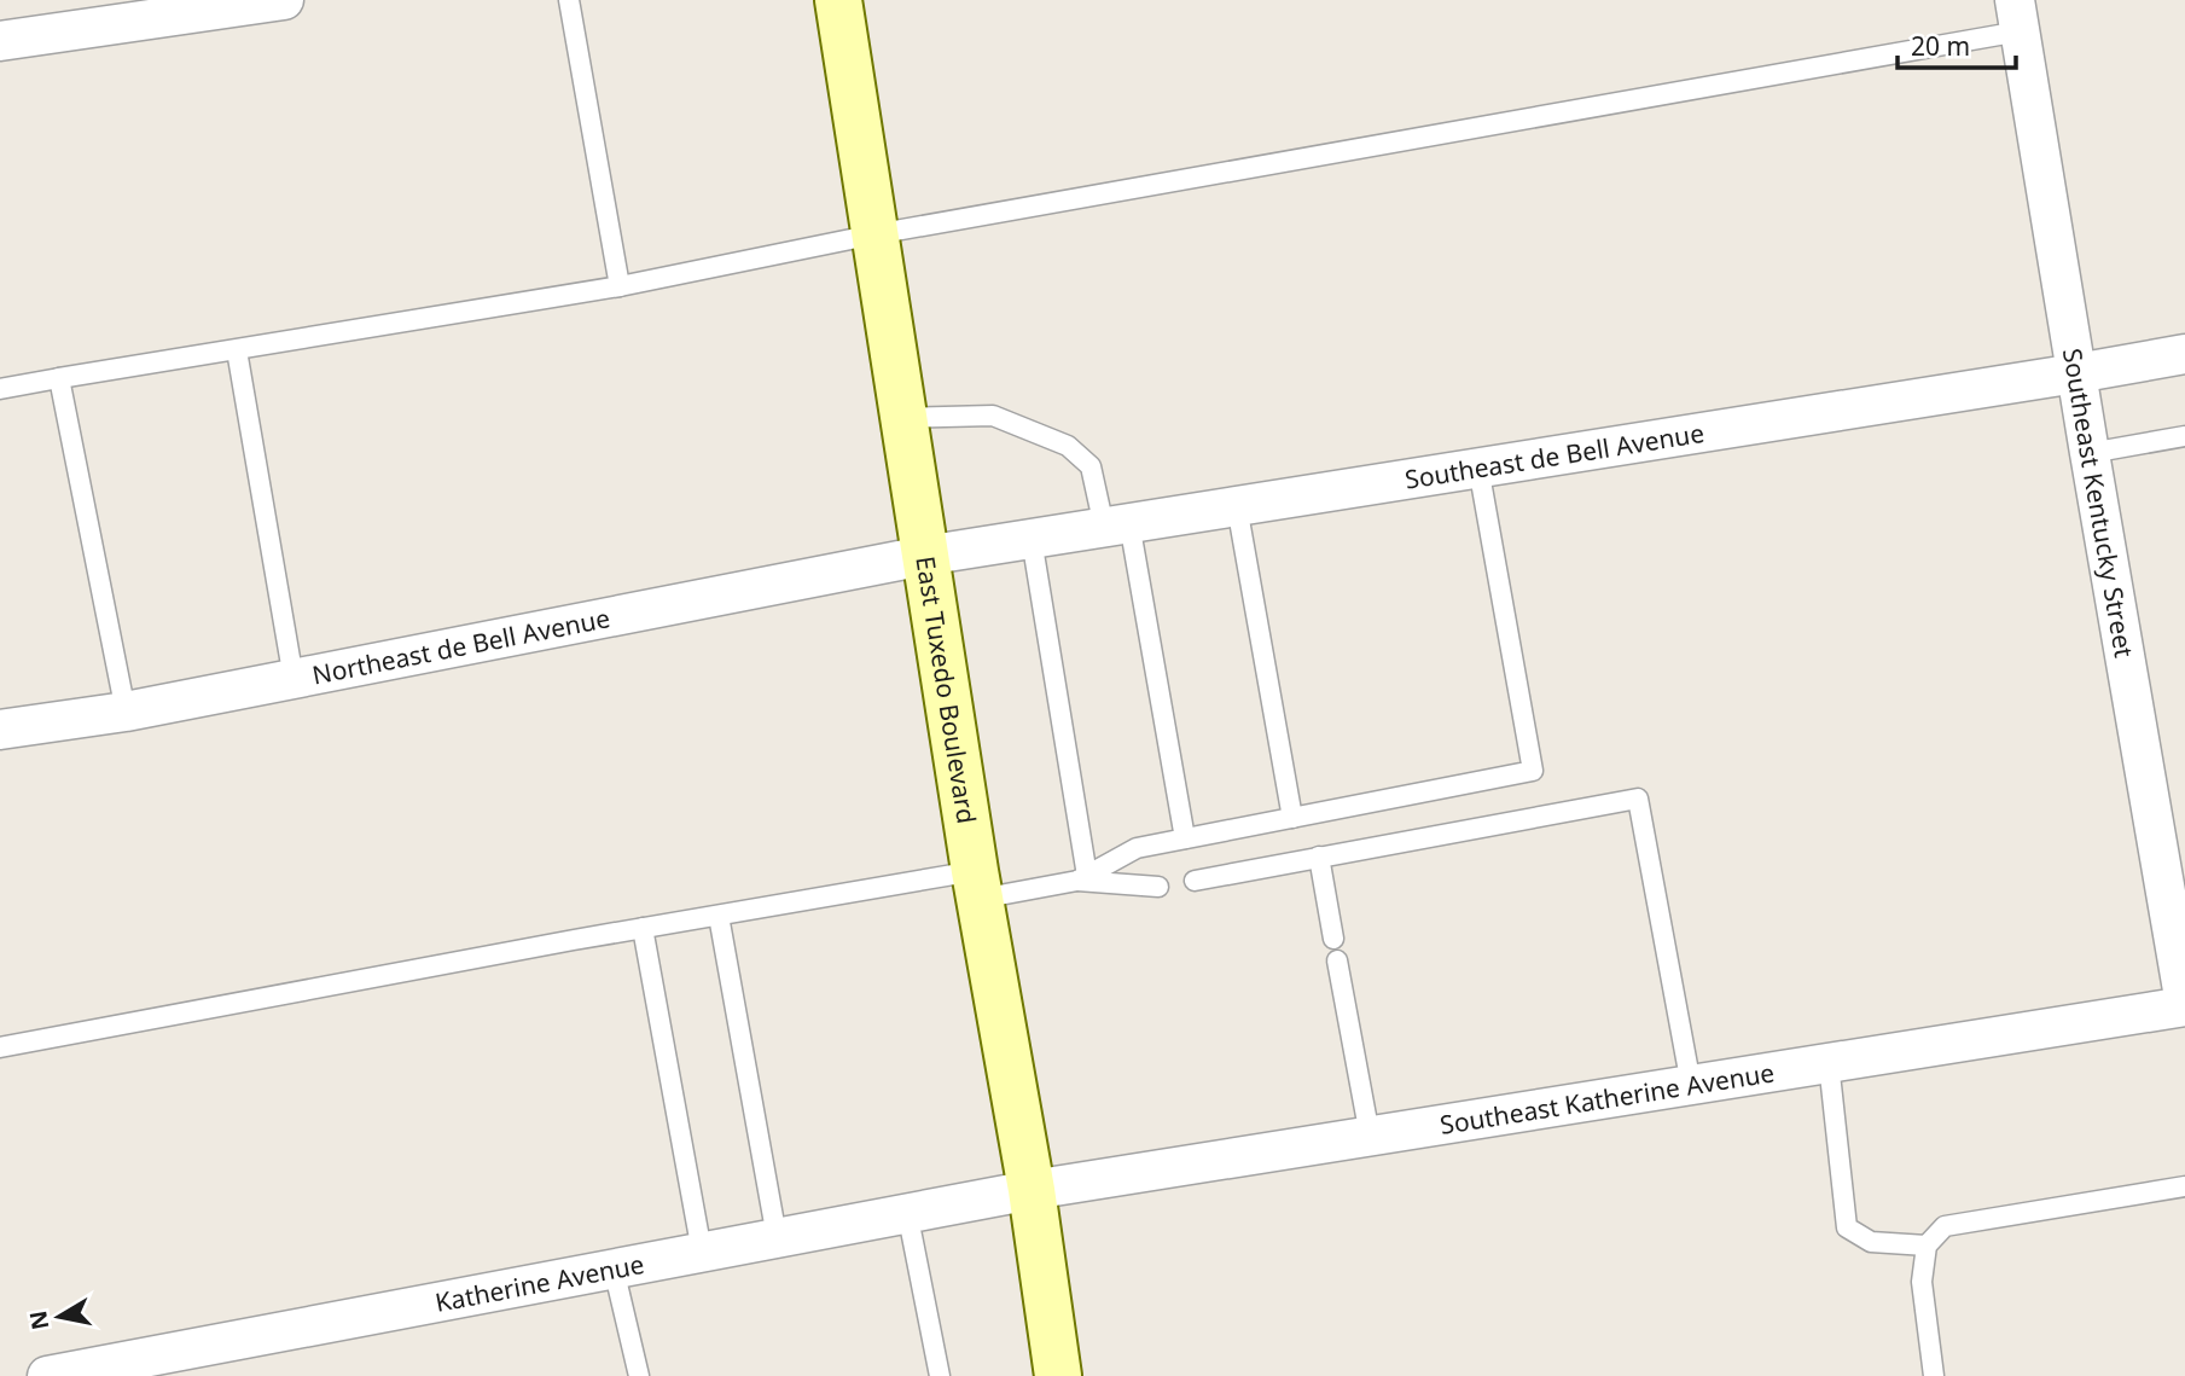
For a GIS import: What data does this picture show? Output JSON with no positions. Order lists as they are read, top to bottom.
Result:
{
  "streets": {
    "main road": ["East Tuxedo Boulevard"],
    "street": [
      "Southeast de Bell Avenue",
      "Southeast Kentucky Street",
      "Northeast de Bell Avenue",
      "Southeast Katherine Avenue",
      "Katherine Avenue"
    ]
  },
  "crossings": [
    ["Southeast de Bell Avenue", "Southeast Kentucky Street"],
    ["Southeast de Bell Avenue", "Northeast de Bell Avenue"],
    ["Southeast de Bell Avenue", "East Tuxedo Boulevard"],
    ["Southeast Kentucky Street", "Southeast Katherine Avenue"],
    ["Northeast de Bell Avenue", "East Tuxedo Boulevard"],
    ["East Tuxedo Boulevard", "Southeast Katherine Avenue"],
    ["East Tuxedo Boulevard", "Katherine Avenue"],
    ["Southeast Katherine Avenue", "Katherine Avenue"]
  ],
  "scale_bar": "20 m",
  "north": "left"
}
